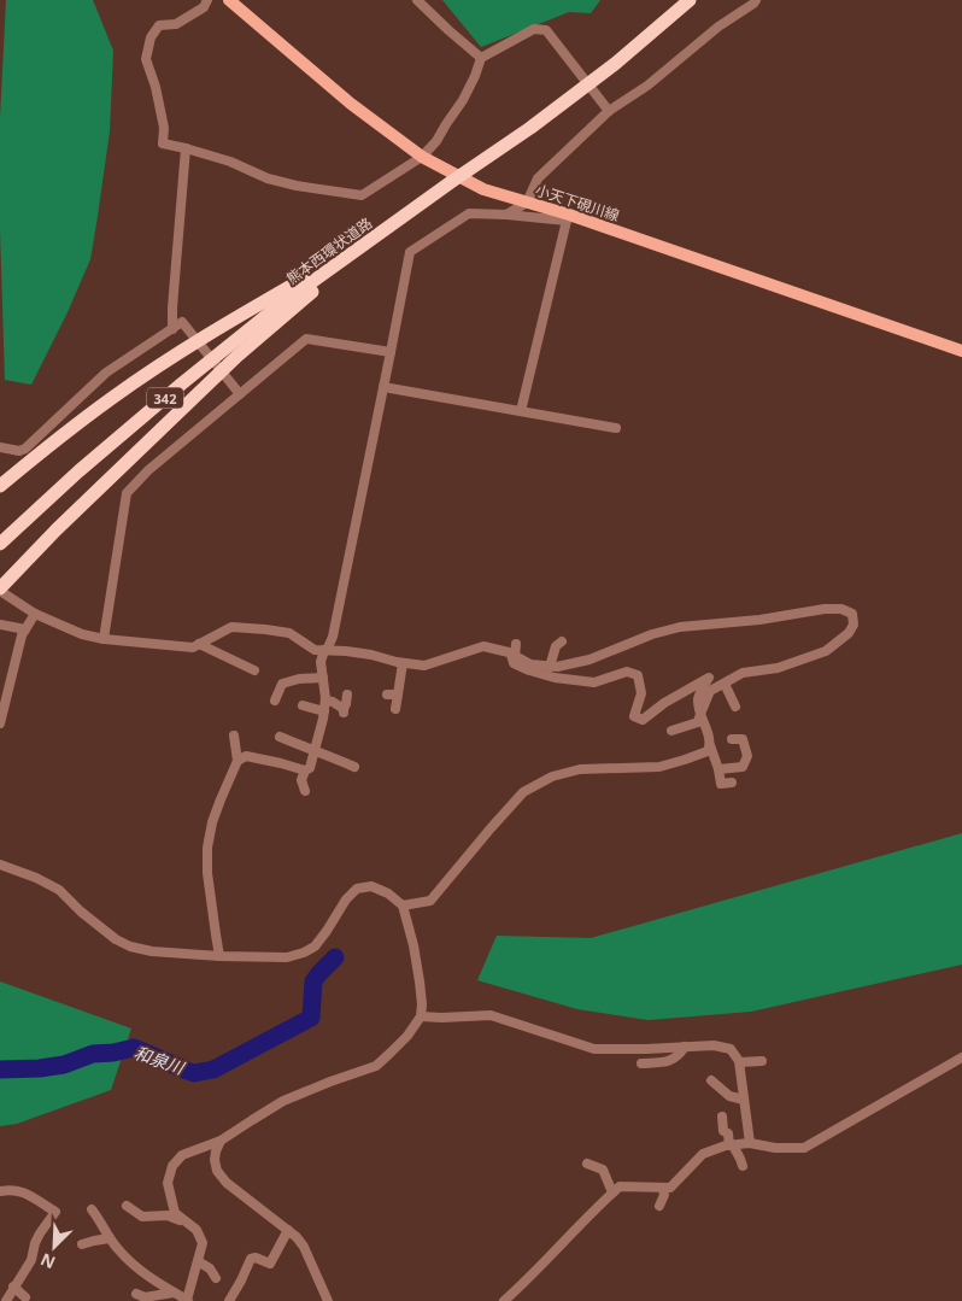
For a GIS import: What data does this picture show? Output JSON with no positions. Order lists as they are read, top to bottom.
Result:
{
  "streets": {
    "highway": ["熊本西環状道路", "342"],
    "main road": ["小天下硯川線"]
  },
  "water": ["和泉川"],
  "north": "bottom left"
}
